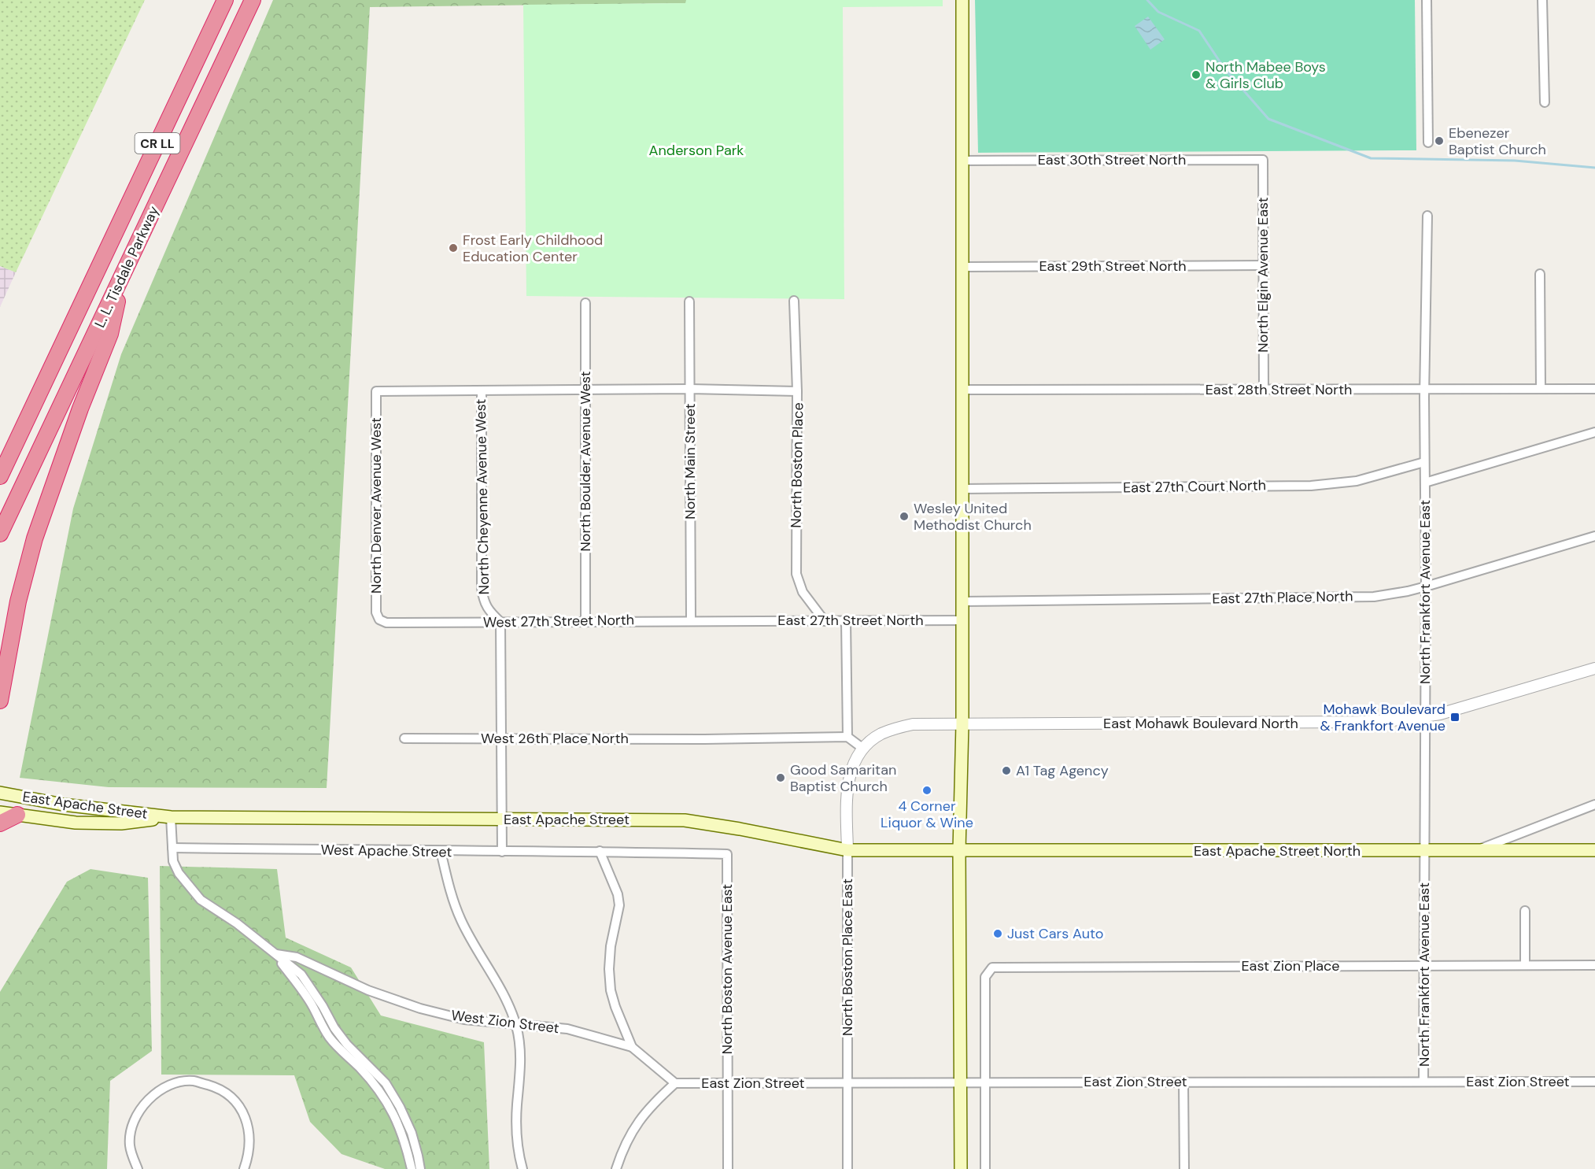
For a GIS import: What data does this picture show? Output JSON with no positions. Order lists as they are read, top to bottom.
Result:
{
  "streets": {
    "highway": ["CR LL", "L. L. Tisdale Parkway"],
    "main road": ["East Apache Street", "East Apache Street North"],
    "street": [
      "East 30th Street North",
      "East 29th Street North",
      "North Elgin Avenue East",
      "East 28th Street North",
      "North Boulder Avenue West",
      "North Main Street",
      "North Boston Place",
      "East 27th Court North",
      "North Cheyenne Avenue West",
      "North Denver Avenue West",
      "North Frankfort Avenue East",
      "East 27th Place North",
      "East 27th Street North",
      "West 27th Street North",
      "East Mohawk Boulevard North",
      "West 26th Place North",
      "West Apache Street",
      "North Boston Place East",
      "East Zion Place",
      "North Boston Avenue East",
      "West Zion Street",
      "East Zion Street"
    ]
  },
  "crossings": [
    ["East 30th Street North", "North Elgin Avenue East"],
    ["East 29th Street North", "North Elgin Avenue East"],
    ["North Elgin Avenue East", "East 28th Street North"],
    ["East 28th Street North", "North Frankfort Avenue East"],
    ["North Boulder Avenue West", "West 27th Street North"],
    ["North Main Street", "West 27th Street North"],
    ["North Boston Place", "East 27th Street North"],
    ["East 27th Court North", "North Frankfort Avenue East"],
    ["North Cheyenne Avenue West", "North Denver Avenue West"],
    ["North Cheyenne Avenue West", "West 27th Street North"],
    ["North Denver Avenue West", "West 27th Street North"],
    ["North Frankfort Avenue East", "East 27th Place North"],
    ["North Frankfort Avenue East", "East Mohawk Boulevard North"],
    ["North Frankfort Avenue East", "East Apache Street North"],
    ["North Frankfort Avenue East", "East Zion Place"],
    ["North Frankfort Avenue East", "East Zion Street"],
    ["East 27th Street North", "West 27th Street North"],
    ["East Mohawk Boulevard North", "North Boston Place East"],
    ["East Apache Street", "East Apache Street North"],
    ["East Apache Street", "North Boston Place East"],
    ["West Apache Street", "North Boston Avenue East"],
    ["North Boston Place East", "East Zion Street"],
    ["East Zion Place", "East Zion Street"],
    ["North Boston Avenue East", "East Zion Street"]
  ],
  "parks": ["Anderson Park"],
  "places": {
    "other": [
      "North Mabee Boys & Girls Club",
      "Ebenezer Baptist Church",
      "Frost Early Childhood Education Center",
      "Wesley United Methodist Church",
      "A1 Tag Agency",
      "Good Samaritan Baptist Church",
      "4 Corner Liquor & Wine",
      "Just Cars Auto"
    ],
    "transit": ["Mohawk Boulevard & Frankfort Avenue"]
  }
}
